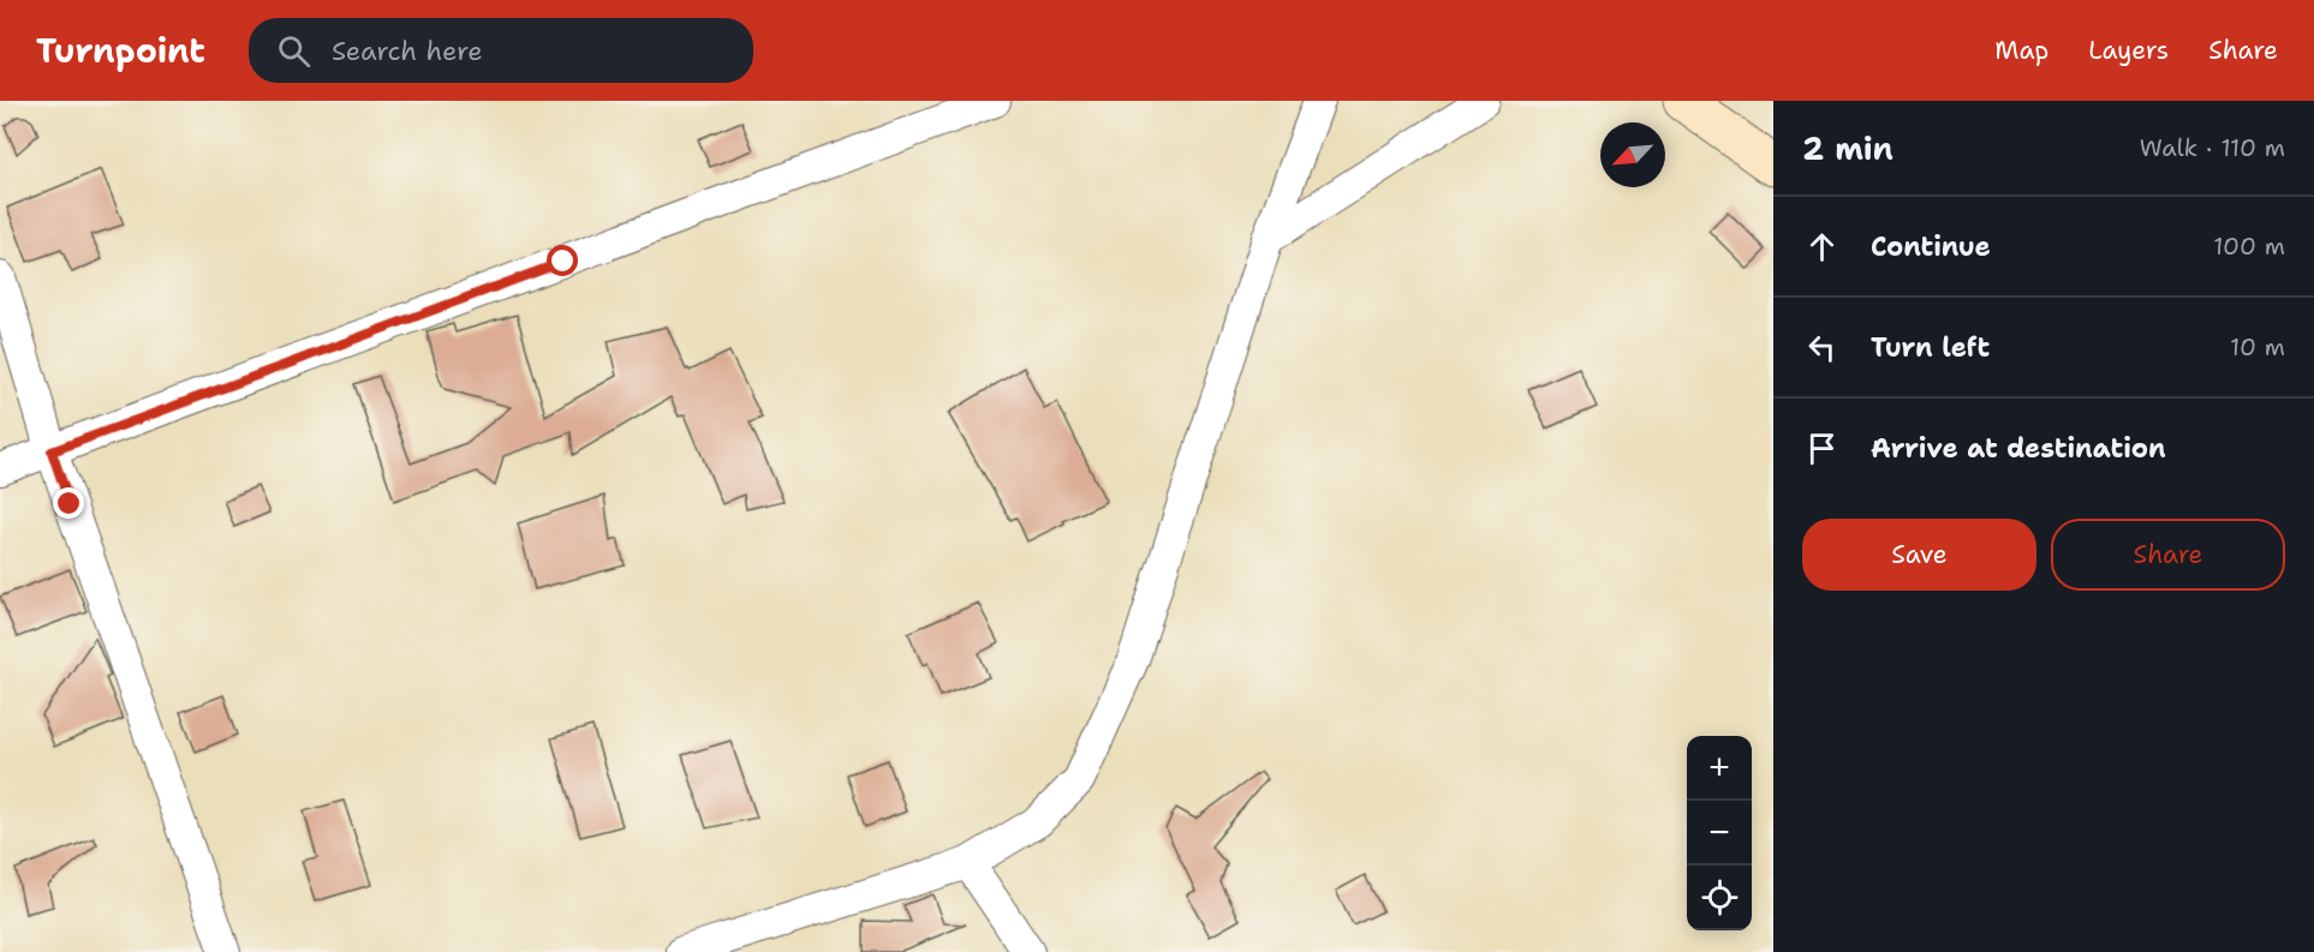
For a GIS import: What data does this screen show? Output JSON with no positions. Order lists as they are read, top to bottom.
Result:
{
  "north": "bottom left",
  "page": {
    "header": "Turnpoint",
    "search": "Search here",
    "nav": ["Map", "Layers", "Share"],
    "heading": ["2 min", "Walk · 110 m"],
    "list": [
      ["Continue", "100 m"],
      ["Turn left", "10 m"],
      "Arrive at destination"
    ],
    "buttons": ["Save", "Share"],
    "map_buttons": ["+", "−"]
  }
}
